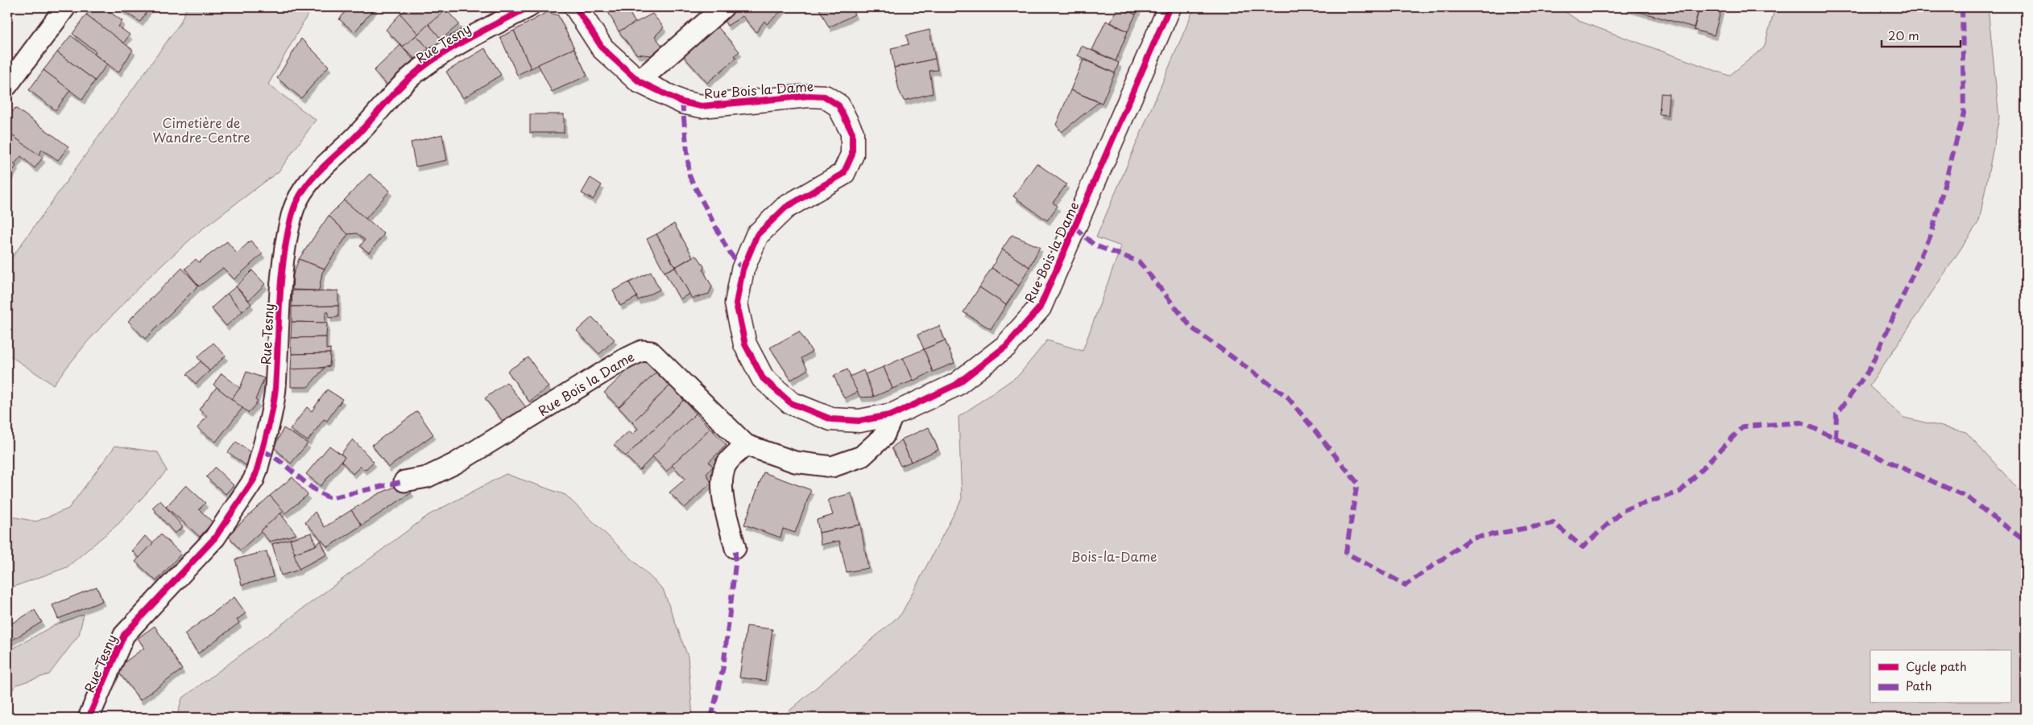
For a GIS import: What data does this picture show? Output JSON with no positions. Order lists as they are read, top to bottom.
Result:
{
  "streets": {
    "street": ["Rue Tesny", "Rue Bois la Dame"]
  },
  "parks": ["Cimetière de Wandre-Centre", "Bois-la-Dame"],
  "legend": ["Cycle path", "Path"],
  "scale_bar": "20 m"
}
